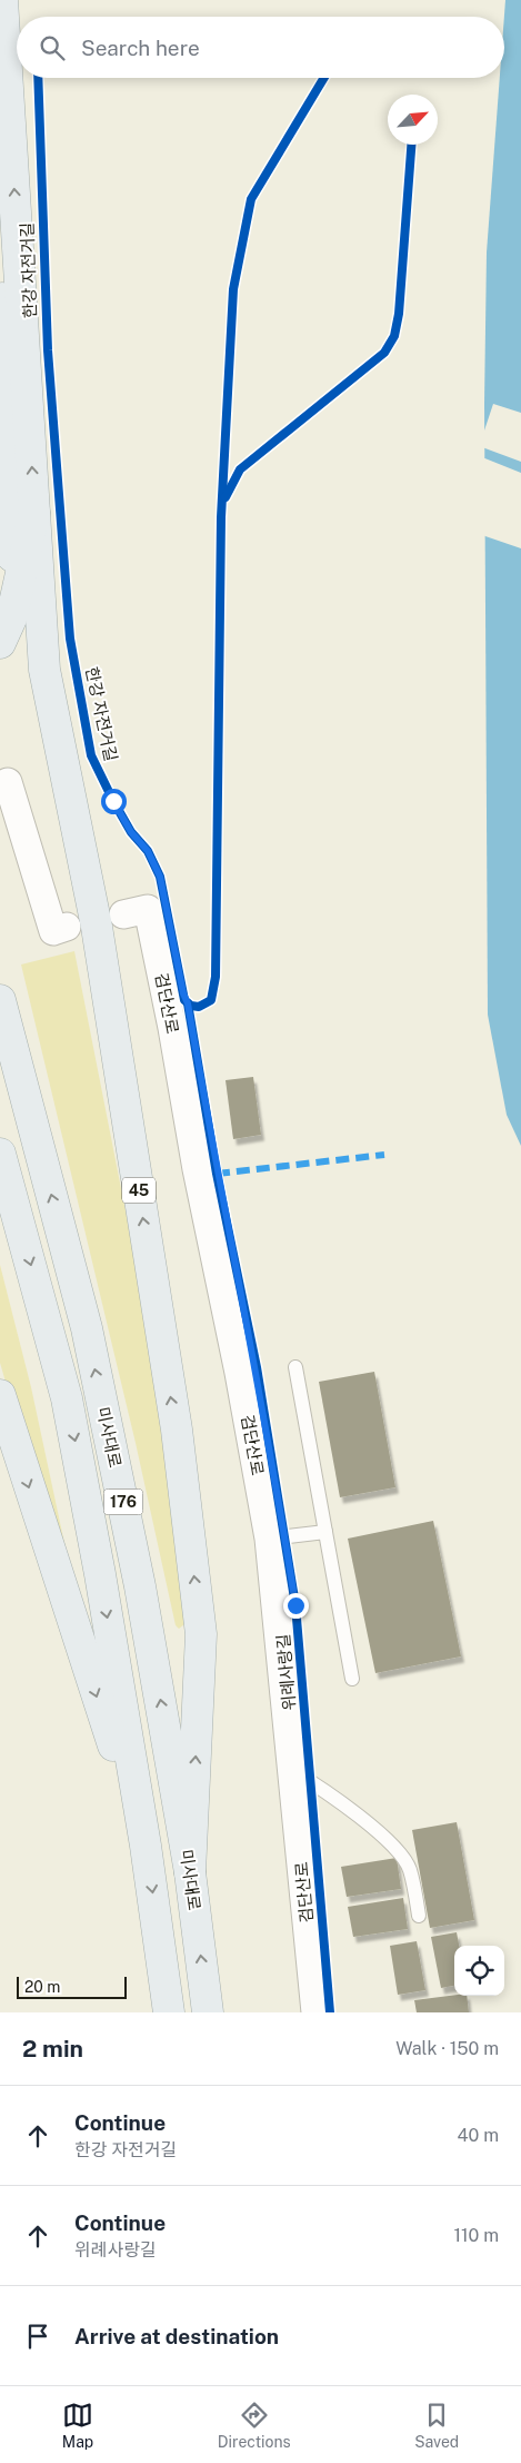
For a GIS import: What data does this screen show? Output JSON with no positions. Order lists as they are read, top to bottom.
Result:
{
  "streets": {
    "main road": ["45", "미사대로", "176"],
    "street": ["검단산로"],
    "cycle path": ["한강 자전거길", "위례사랑길"]
  },
  "crossings": [
    ["45", "미사대로"]
  ],
  "scale_bar": "20 m",
  "north": "top right",
  "page": {
    "search": "Search here",
    "scale": "20 m",
    "heading": ["2 min", "Walk · 150 m"],
    "list": [
      ["Continue", "한강 자전거길", "40 m"],
      ["Continue", "위례사랑길", "110 m"],
      "Arrive at destination"
    ],
    "nav": ["Map", "Directions", "Saved"]
  }
}
